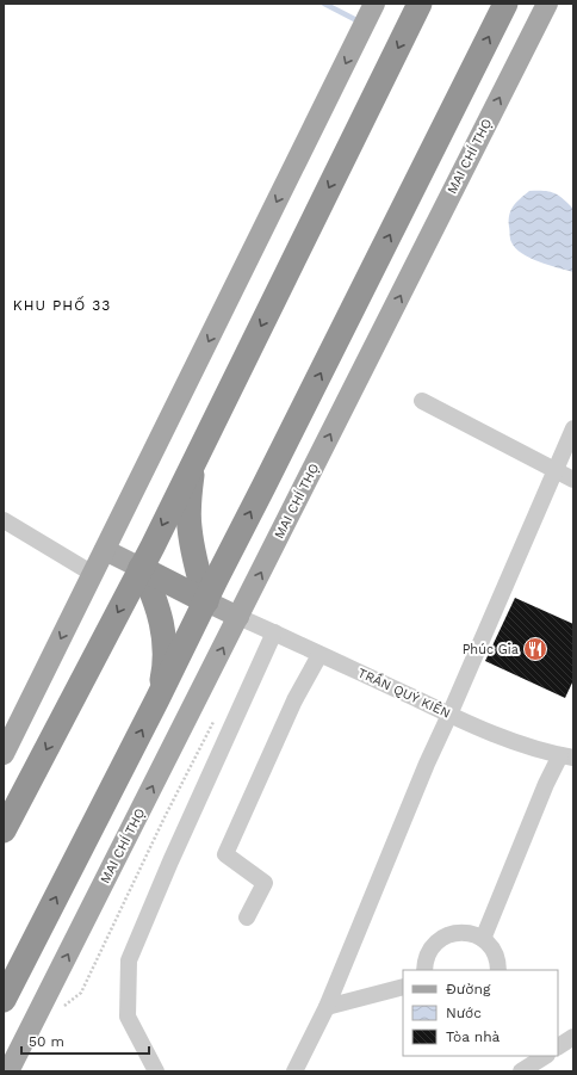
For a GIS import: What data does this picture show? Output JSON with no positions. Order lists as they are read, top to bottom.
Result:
{
  "streets": {
    "main road": ["MAI CHÍ THỌ"],
    "street": ["TRẦN QUÝ KIÊN"]
  },
  "crossings": [
    ["MAI CHÍ THỌ", "TRẦN QUÝ KIÊN"]
  ],
  "districts": ["KHU PHỐ 33"],
  "places": {
    "restaurant": ["Phúc Gia"]
  },
  "legend": ["Đường", "Nước", "Tòa nhà"],
  "scale_bar": "50 m"
}
